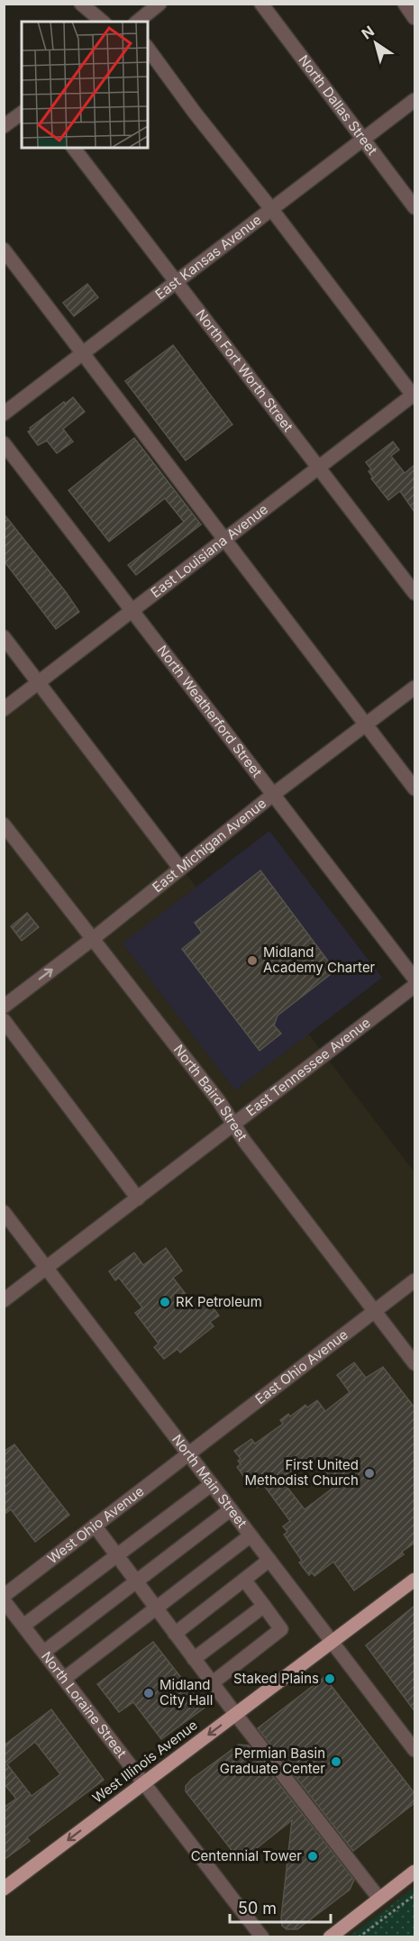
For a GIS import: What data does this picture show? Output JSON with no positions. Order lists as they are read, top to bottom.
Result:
{
  "streets": {
    "main road": ["West Illinois Avenue"],
    "street": [
      "North Dallas Street",
      "East Kansas Avenue",
      "North Fort Worth Street",
      "East Louisiana Avenue",
      "North Weatherford Street",
      "East Michigan Avenue",
      "East Tennessee Avenue",
      "North Baird Street",
      "East Ohio Avenue",
      "North Main Street",
      "West Ohio Avenue",
      "North Loraine Street"
    ]
  },
  "crossings": [
    ["North Dallas Street", "East Kansas Avenue"],
    ["East Kansas Avenue", "North Fort Worth Street"],
    ["North Fort Worth Street", "East Louisiana Avenue"],
    ["East Louisiana Avenue", "North Weatherford Street"],
    ["North Weatherford Street", "East Michigan Avenue"],
    ["East Michigan Avenue", "North Baird Street"],
    ["East Tennessee Avenue", "North Baird Street"],
    ["East Tennessee Avenue", "North Main Street"],
    ["North Baird Street", "East Ohio Avenue"],
    ["East Ohio Avenue", "North Main Street"],
    ["East Ohio Avenue", "West Ohio Avenue"],
    ["North Main Street", "West Ohio Avenue"],
    ["North Main Street", "West Illinois Avenue"],
    ["North Loraine Street", "West Illinois Avenue"]
  ],
  "one_way": ["West Illinois Avenue"],
  "places": [
    "Midland Academy Charter",
    "RK Petroleum",
    "First United Methodist Church",
    "Staked Plains",
    "Midland City Hall",
    "Permian Basin Graduate Center",
    "Centennial Tower"
  ],
  "scale_bar": "50 m",
  "north": "top left"
}
